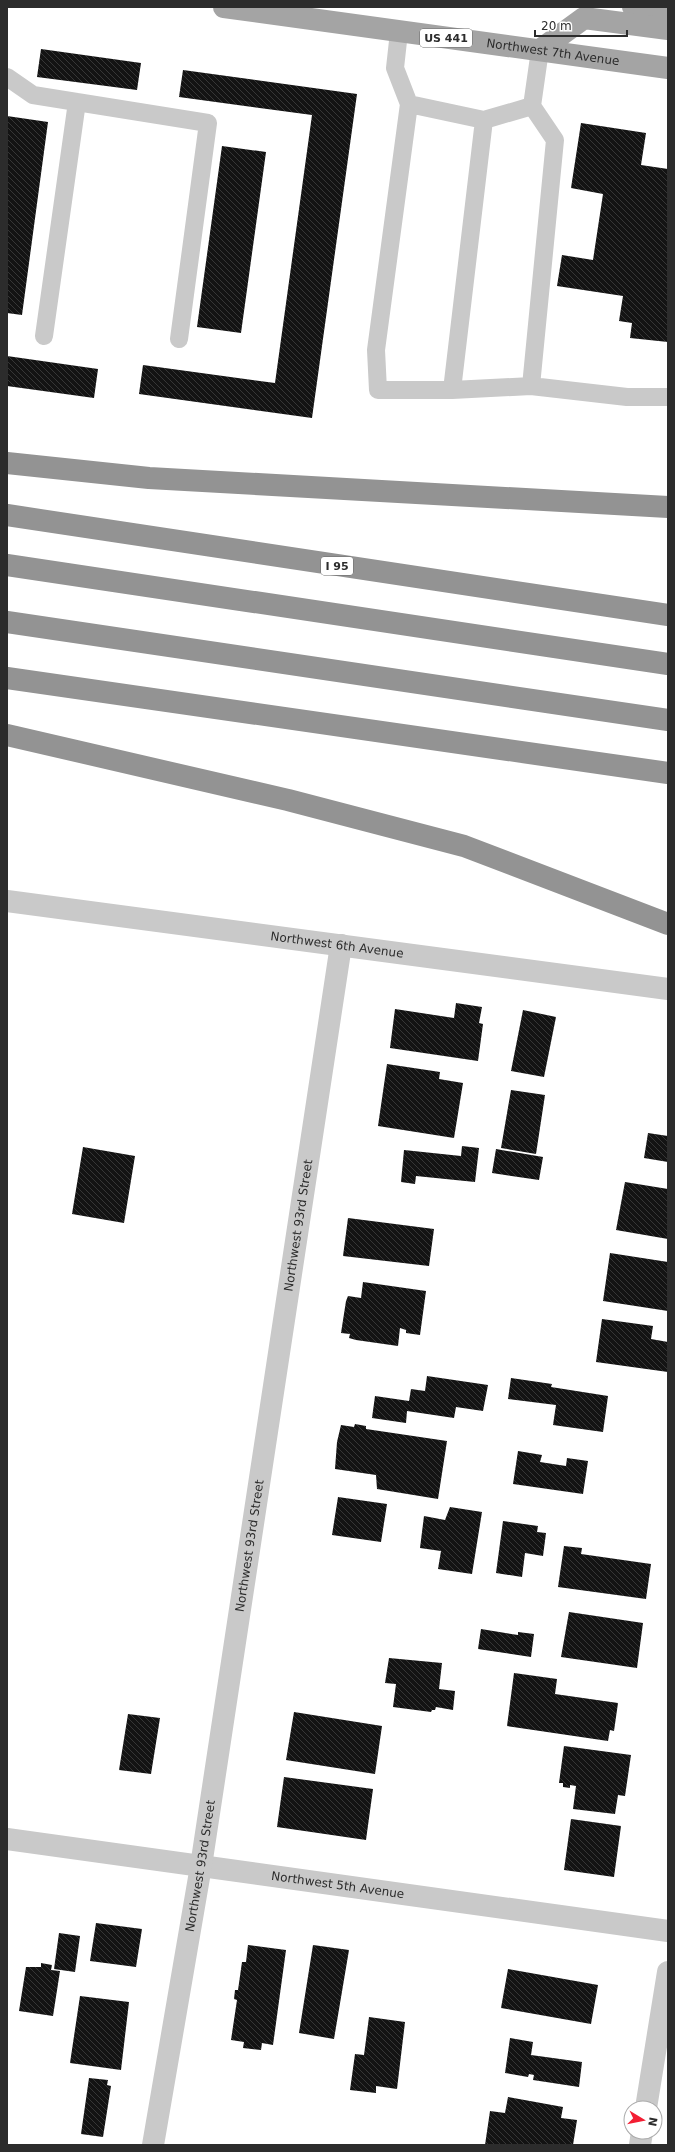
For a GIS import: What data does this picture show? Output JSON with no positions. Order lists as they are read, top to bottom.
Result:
{
  "streets": {
    "highway": ["I 95"],
    "main road": ["US 441", "Northwest 7th Avenue"],
    "street": ["Northwest 6th Avenue", "Northwest 93rd Street", "Northwest 5th Avenue"]
  },
  "crossings": [
    ["Northwest 6th Avenue", "Northwest 93rd Street"],
    ["Northwest 93rd Street", "Northwest 5th Avenue"]
  ],
  "scale_bar": "20 m",
  "north": "right"
}
